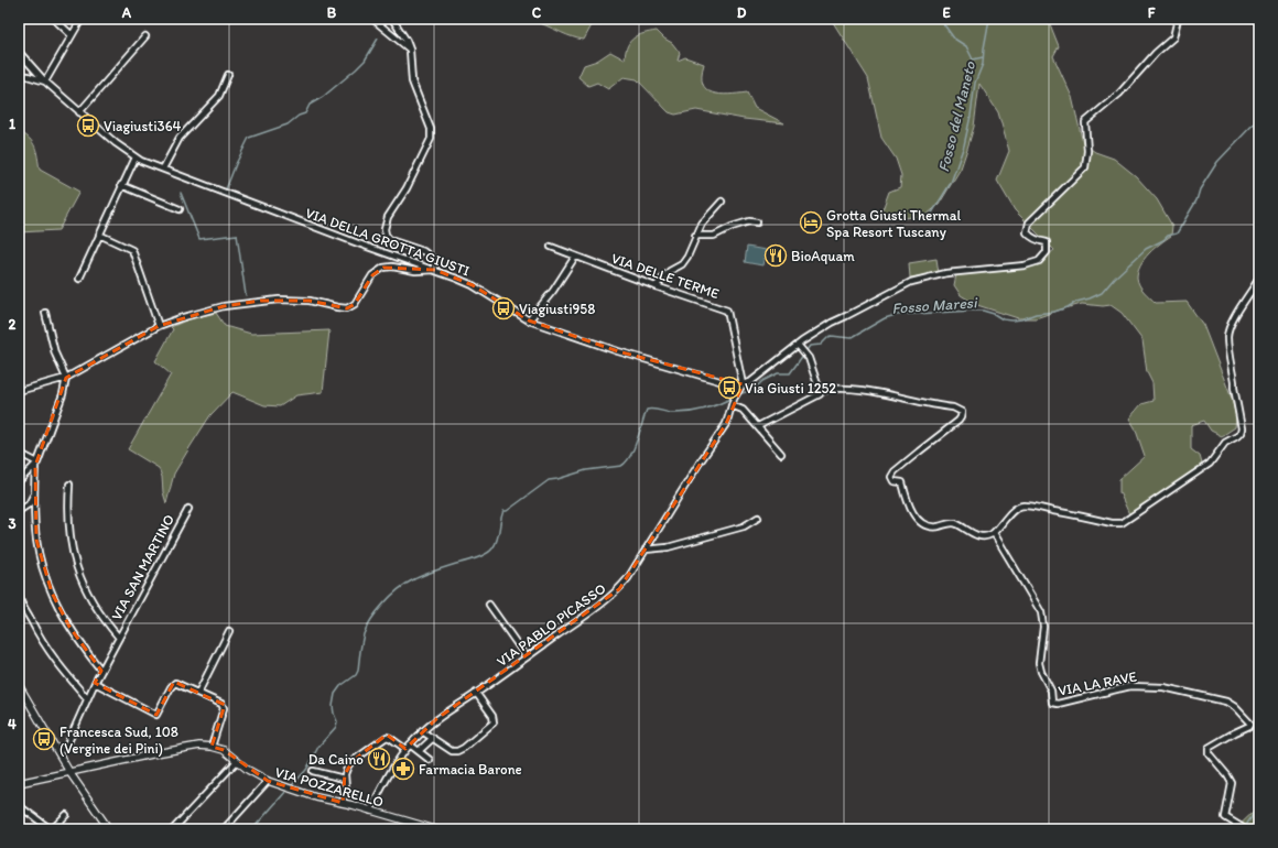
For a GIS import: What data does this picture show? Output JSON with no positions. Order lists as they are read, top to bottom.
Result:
{
  "streets": {
    "street": [
      "VIA DELLA GROTTA GIUSTI",
      "VIA DELLE TERME",
      "VIA SAN MARTINO",
      "VIA PABLO PICASSO",
      "VIA LA RAVE",
      "VIA POZZARELLO"
    ]
  },
  "crossings": [
    ["VIA DELLA GROTTA GIUSTI", "VIA DELLE TERME"],
    ["VIA DELLA GROTTA GIUSTI", "VIA PABLO PICASSO"],
    ["VIA DELLE TERME", "VIA PABLO PICASSO"],
    ["VIA PABLO PICASSO", "VIA POZZARELLO"]
  ],
  "water": ["Fosso del Maneto", "Fosso Maresi"],
  "places": {
    "bus stop": [
      "Viagiusti364",
      "Viagiusti958",
      "Via Giusti 1252",
      "Francesca Sud, 108 (Vergine dei Pini)"
    ],
    "hotel": ["Grotta Giusti Thermal Spa Resort Tuscany"],
    "restaurant": ["BioAquam", "Da Caino"],
    "pharmacy": ["Farmacia Barone"]
  },
  "grid": {
    "columns": [
      "A",
      "B",
      "C",
      "D",
      "E",
      "F"
    ],
    "rows": [
      "1",
      "2",
      "3",
      "4"
    ]
  }
}
